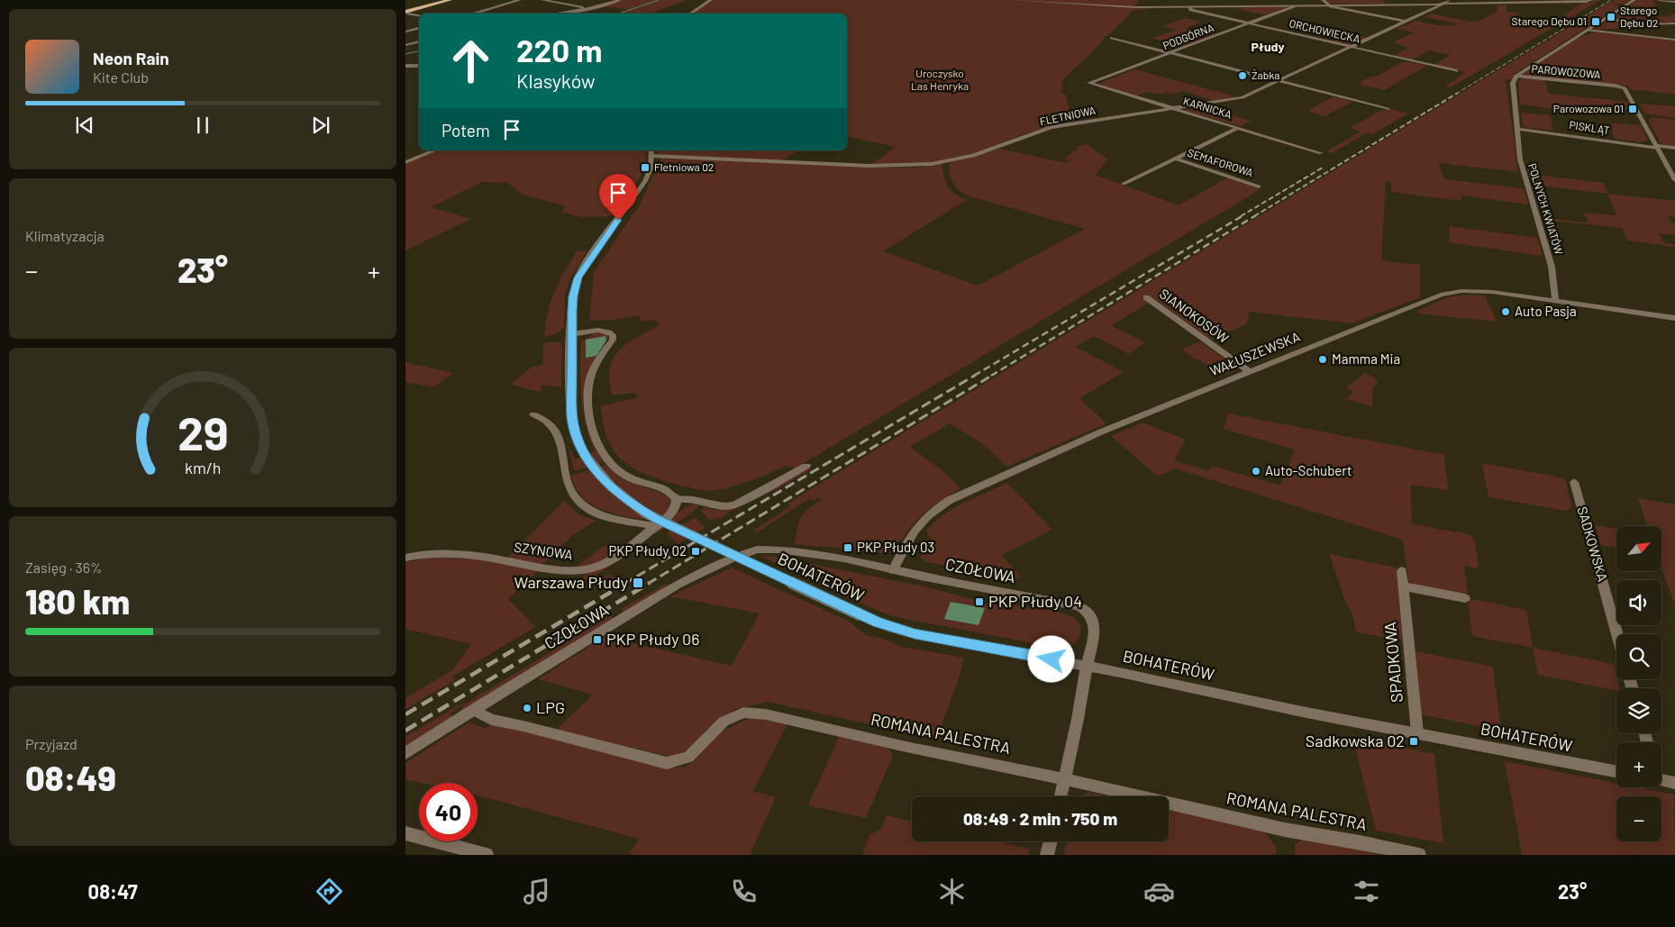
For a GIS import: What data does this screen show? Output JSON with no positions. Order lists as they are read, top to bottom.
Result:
{
  "streets": {
    "street": [
      "ORCHOWIECKA",
      "PODGÓRNA",
      "PAROWOZOWA",
      "KARNICKA",
      "FLETNIOWA",
      "PISKLĄT",
      "SEMAFOROWA",
      "POLNYCH KWIATÓW",
      "SIANOKOSÓW",
      "WAŁUSZEWSKA",
      "SADKOWSKA",
      "SZYNOWA",
      "CZOŁOWA",
      "BOHATERÓW",
      "SPADKOWA",
      "ROMANA PALESTRA"
    ]
  },
  "crossings": [
    ["ORCHOWIECKA", "PODGÓRNA"],
    ["ORCHOWIECKA", "FLETNIOWA"],
    ["PODGÓRNA", "KARNICKA"],
    ["PAROWOZOWA", "PISKLĄT"],
    ["PAROWOZOWA", "POLNYCH KWIATÓW"],
    ["KARNICKA", "FLETNIOWA"],
    ["KARNICKA", "SEMAFOROWA"],
    ["FLETNIOWA", "BOHATERÓW"],
    ["PISKLĄT", "POLNYCH KWIATÓW"],
    ["POLNYCH KWIATÓW", "WAŁUSZEWSKA"],
    ["SIANOKOSÓW", "WAŁUSZEWSKA"],
    ["WAŁUSZEWSKA", "CZOŁOWA"],
    ["CZOŁOWA", "BOHATERÓW"],
    ["CZOŁOWA", "ROMANA PALESTRA"],
    ["BOHATERÓW", "SPADKOWA"]
  ],
  "districts": ["Płudy"],
  "parks": ["Uroczysko Las Henryka"],
  "places": {
    "transit": [
      "Starego Dębu 02",
      "Starego Dębu 01",
      "Parowozowa 01",
      "Fletniowa 02",
      "PKP Płudy 03",
      "PKP Płudy 02",
      "Warszawa Płudy",
      "PKP Płudy 04",
      "PKP Płudy 06",
      "Sadkowska 02"
    ],
    "other": [
      "Żabka",
      "Auto Pasja",
      "Mamma Mia",
      "Auto-Schubert",
      "LPG"
    ]
  },
  "north": "top right",
  "page": {
    "turn": ["220 m", "Klasyków"],
    "song": ["Neon Rain", "Kite Club"],
    "then": "Potem",
    "tile": [
      "Klimatyzacja",
      ["Zasięg · 36%", "180 km"],
      ["Przyjazd", "08:49"]
    ],
    "heat": ["−", "23°", "+"],
    "map_buttons": ["+", "−"],
    "limit": "40",
    "trip": "08:49 · 2 min · 750 m",
    "tabs": ["08:47", "23°"],
    "gauge": ["29", "km/h"]
  }
}
